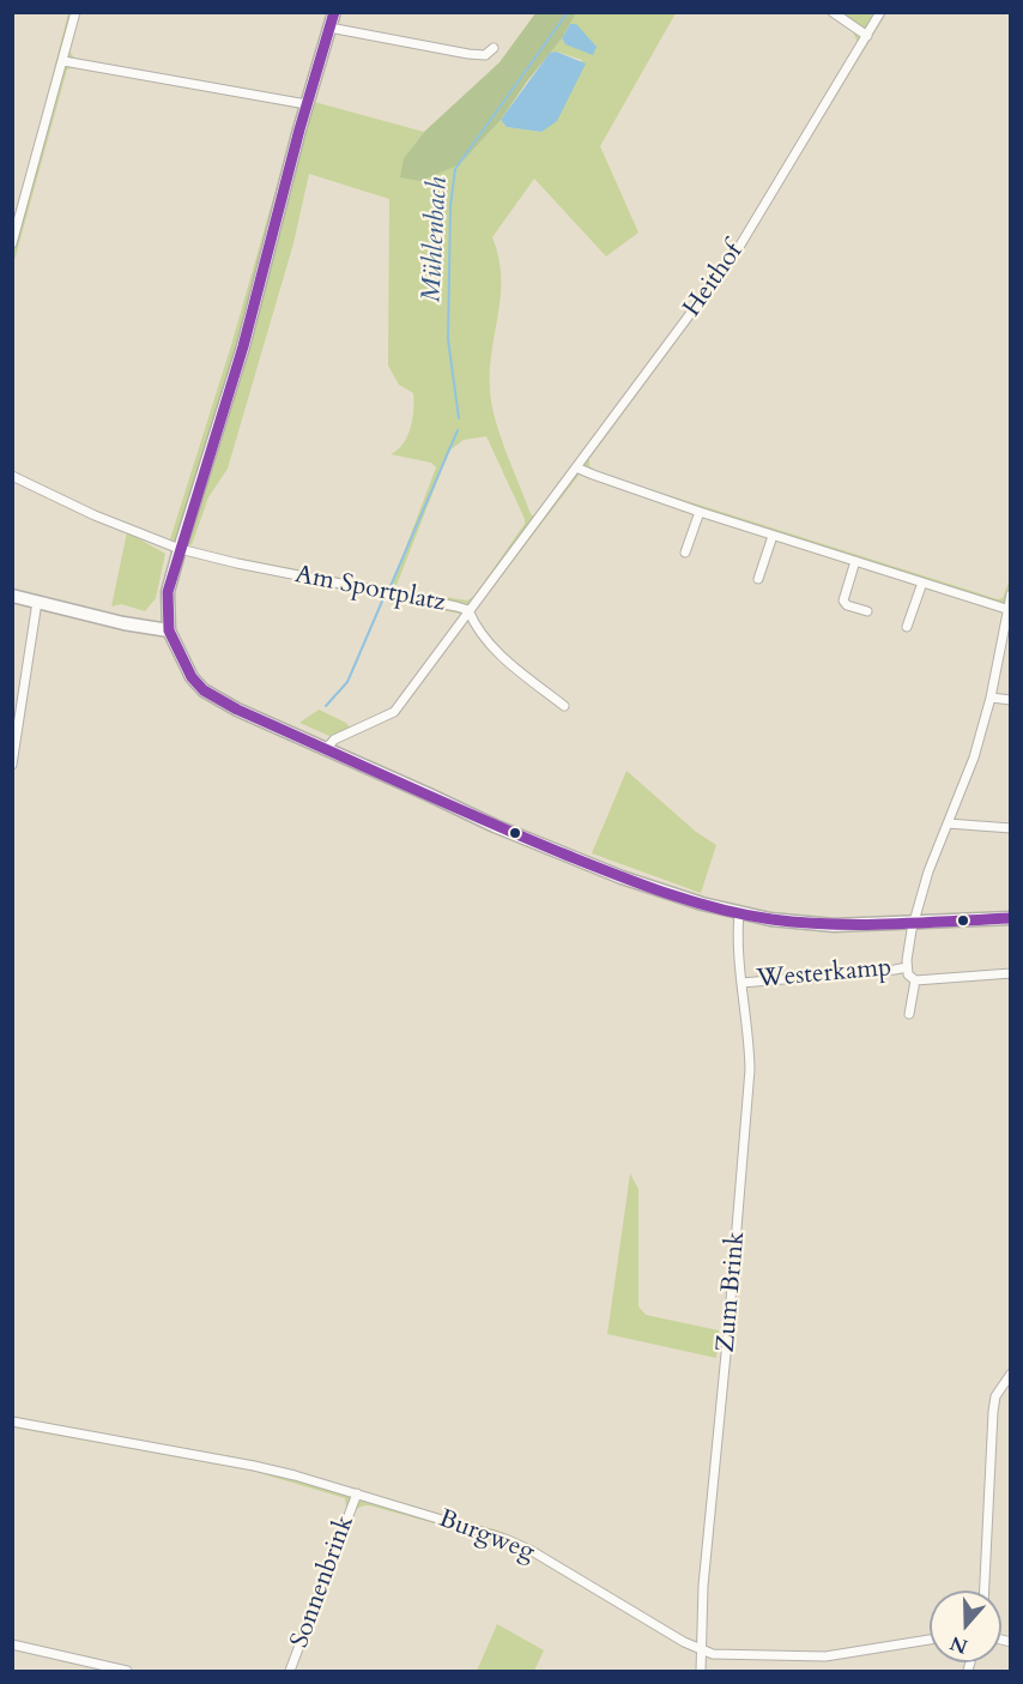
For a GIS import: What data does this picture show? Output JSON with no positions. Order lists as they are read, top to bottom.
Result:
{
  "streets": {
    "street": [
      "Heithof",
      "Am Sportplatz",
      "Westerkamp",
      "Zum Brink",
      "Burgweg",
      "Sonnenbrink"
    ]
  },
  "crossings": [
    ["Heithof", "Am Sportplatz"],
    ["Westerkamp", "Zum Brink"],
    ["Zum Brink", "Burgweg"],
    ["Burgweg", "Sonnenbrink"]
  ],
  "water": ["Mühlenbach"],
  "north": "bottom"
}
